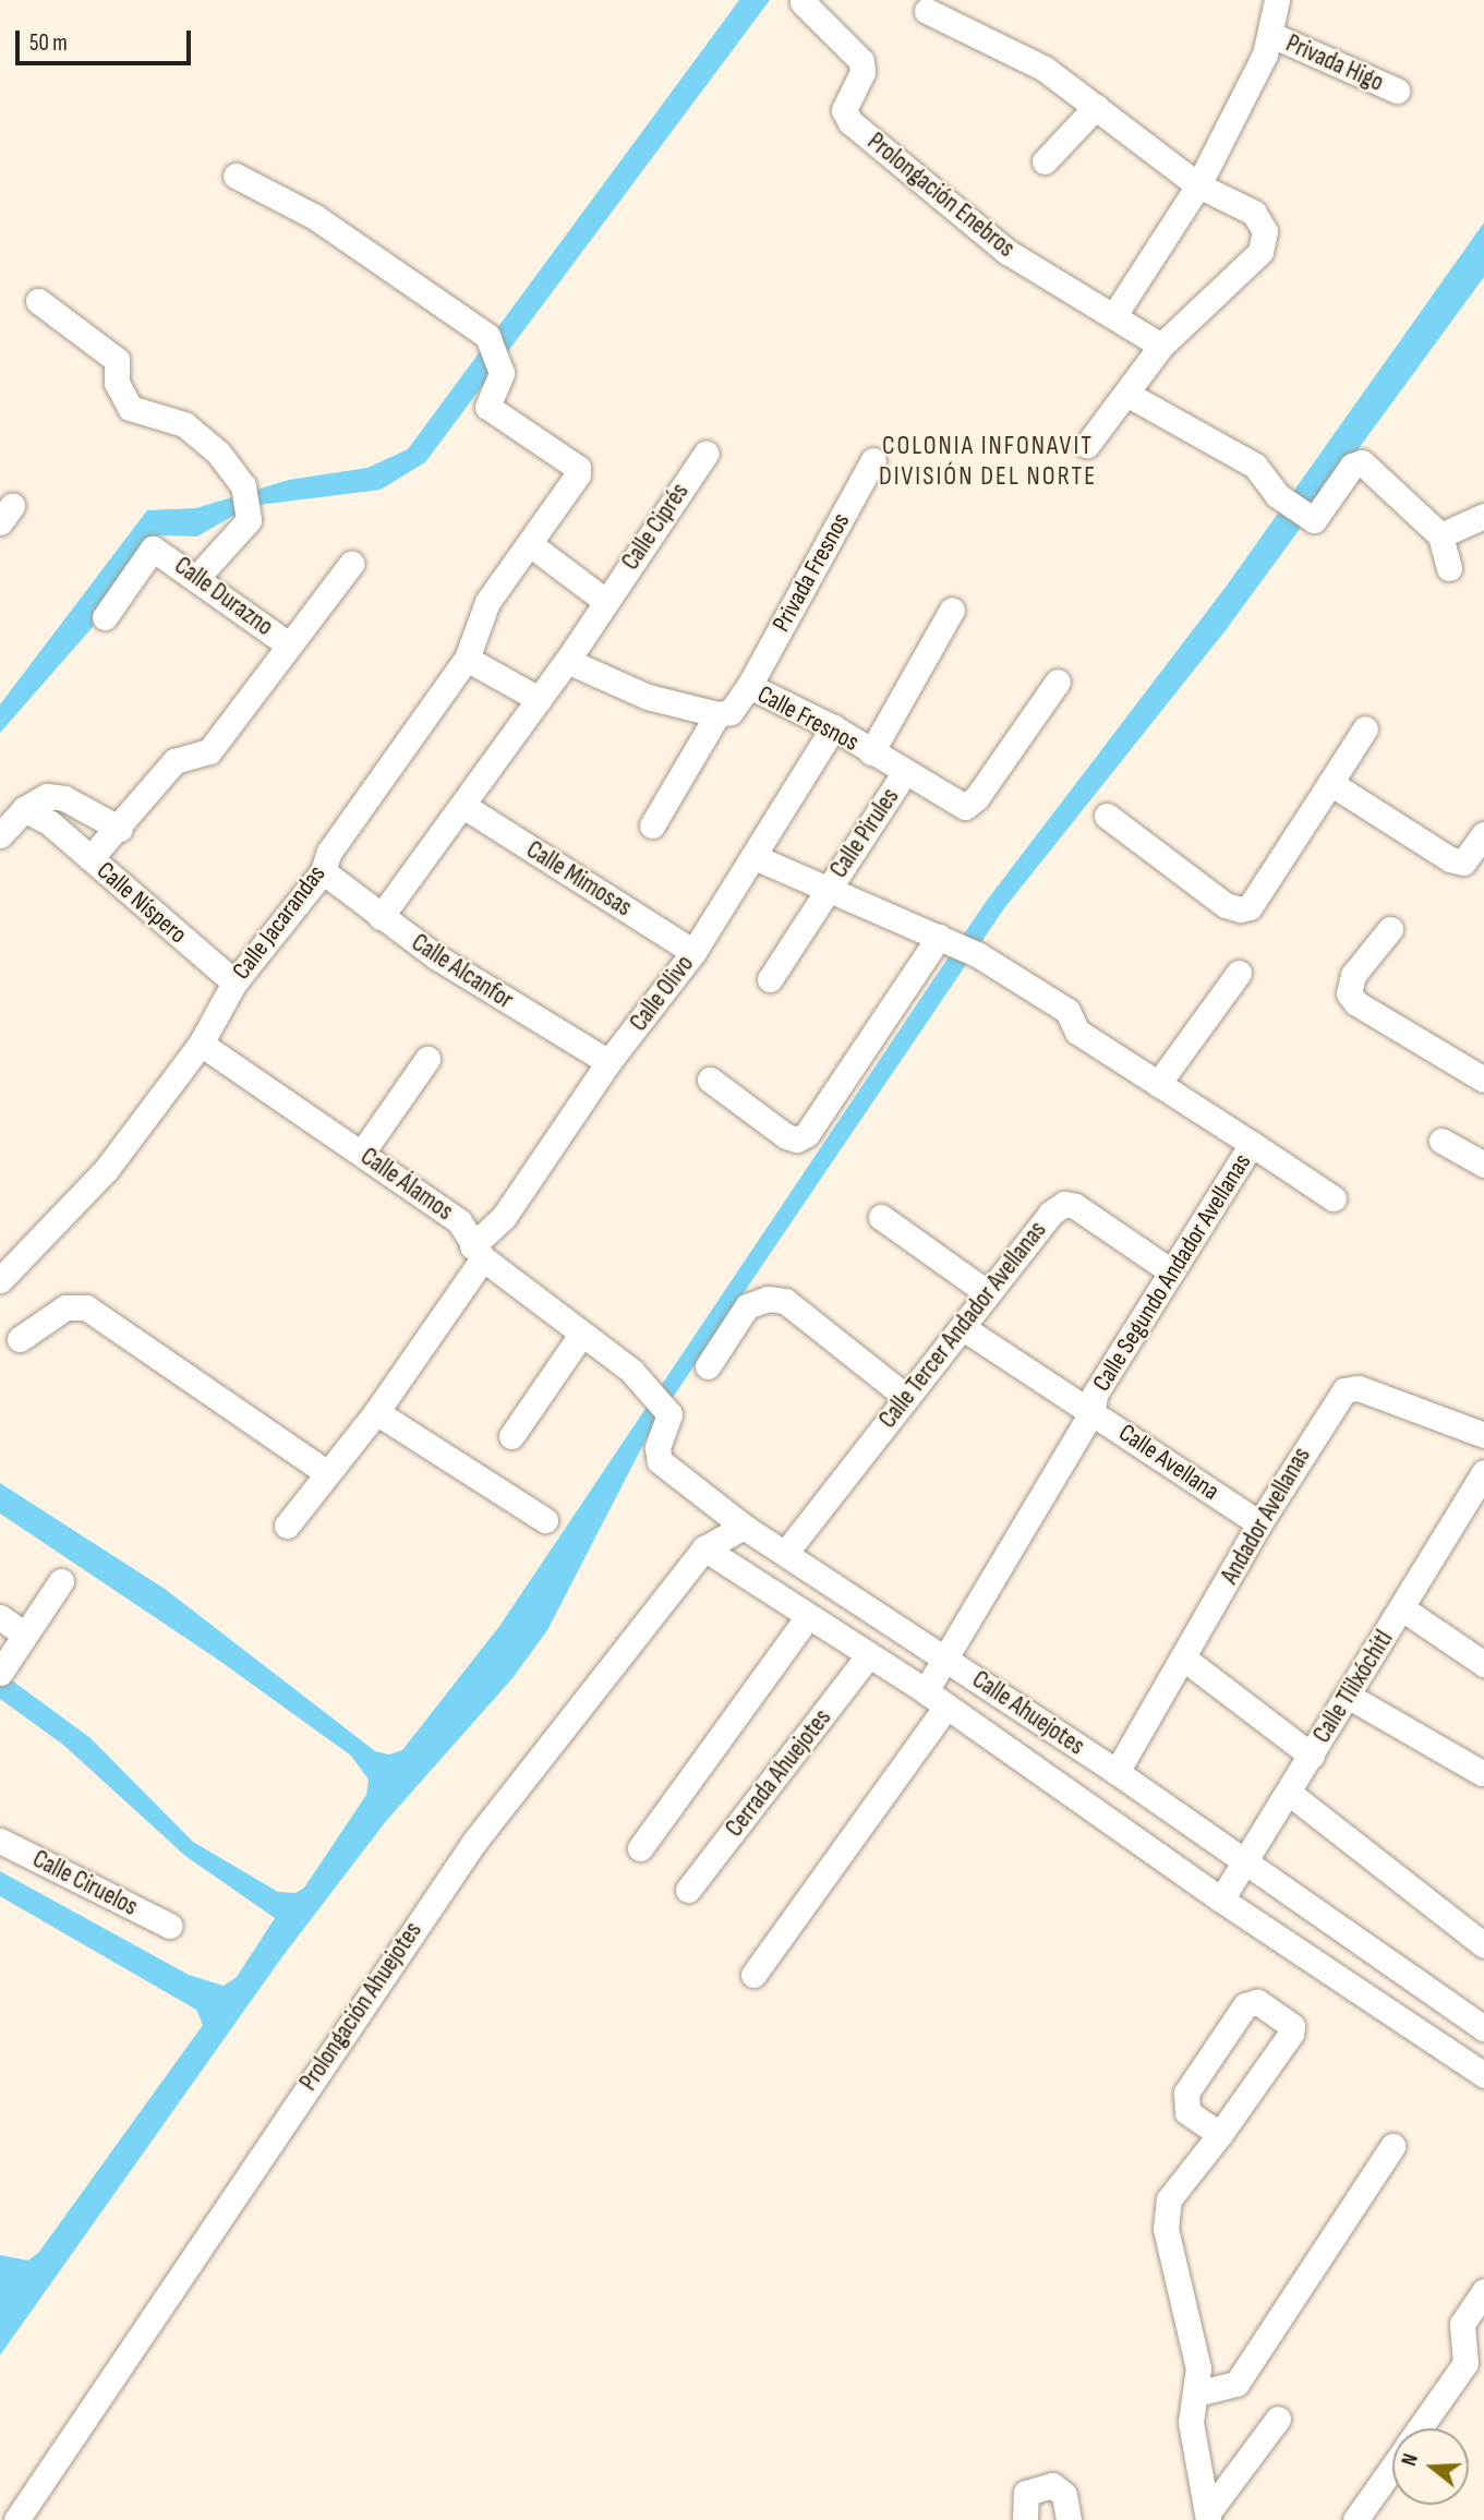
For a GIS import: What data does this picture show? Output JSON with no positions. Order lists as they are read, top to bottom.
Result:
{
  "streets": {
    "street": [
      "Privada Higo",
      "Prolongación Enebros",
      "Calle Ciprés",
      "Privada Fresnos",
      "Calle Durazno",
      "Calle Fresnos",
      "Calle Pirules",
      "Calle Mimosas",
      "Calle Níspero",
      "Calle Jacarandas",
      "Calle Alcanfor",
      "Calle Olivo",
      "Calle Álamos",
      "Calle Segundo Andador Avellanas",
      "Calle Tercer Andador Avellanas",
      "Calle Avellana",
      "Andador Avellanas",
      "Calle Tlilxóchitl",
      "Calle Ahuejotes",
      "Cerrada Ahuejotes",
      "Calle Ciruelos",
      "Prolongación Ahuejotes"
    ]
  },
  "crossings": [
    ["Calle Ciprés", "Calle Fresnos"],
    ["Privada Fresnos", "Calle Fresnos"],
    ["Calle Fresnos", "Calle Pirules"],
    ["Calle Fresnos", "Calle Olivo"],
    ["Calle Pirules", "Calle Segundo Andador Avellanas"],
    ["Calle Mimosas", "Calle Olivo"],
    ["Calle Níspero", "Calle Jacarandas"],
    ["Calle Jacarandas", "Calle Alcanfor"],
    ["Calle Jacarandas", "Calle Álamos"],
    ["Calle Alcanfor", "Calle Olivo"],
    ["Calle Olivo", "Calle Álamos"],
    ["Calle Olivo", "Calle Segundo Andador Avellanas"],
    ["Calle Álamos", "Calle Ahuejotes"],
    ["Calle Segundo Andador Avellanas", "Calle Tercer Andador Avellanas"],
    ["Calle Segundo Andador Avellanas", "Calle Avellana"],
    ["Calle Segundo Andador Avellanas", "Calle Ahuejotes"],
    ["Calle Tercer Andador Avellanas", "Calle Avellana"],
    ["Calle Tercer Andador Avellanas", "Calle Ahuejotes"],
    ["Calle Avellana", "Andador Avellanas"],
    ["Andador Avellanas", "Calle Ahuejotes"],
    ["Calle Tlilxóchitl", "Calle Ahuejotes"],
    ["Calle Ahuejotes", "Cerrada Ahuejotes"],
    ["Calle Ahuejotes", "Prolongación Ahuejotes"]
  ],
  "districts": ["COLONIA INFONAVIT DIVISIÓN DEL NORTE"],
  "scale_bar": "50 m",
  "north": "left"
}
